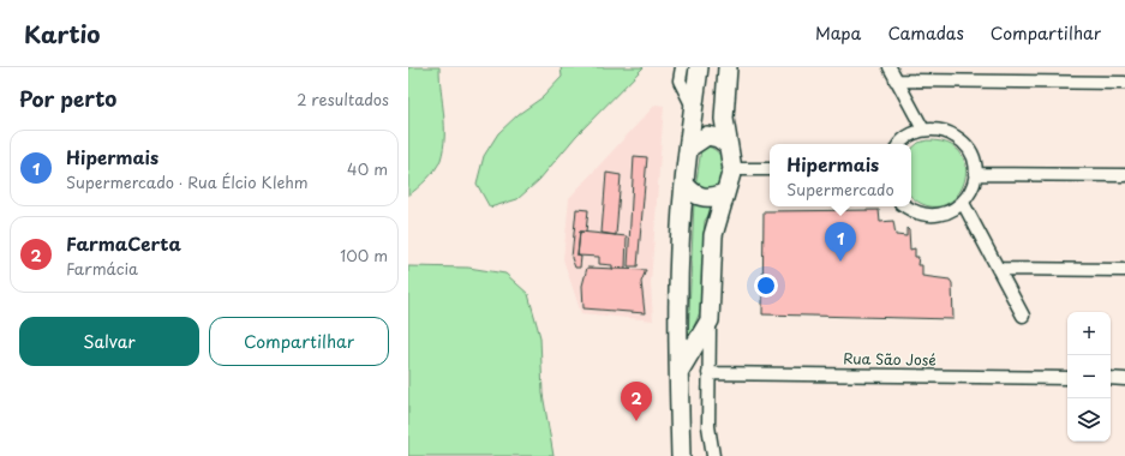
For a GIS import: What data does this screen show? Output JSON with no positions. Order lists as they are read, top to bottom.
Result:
{
  "streets": {
    "street": ["Rua São José"]
  },
  "page": {
    "header": "Kartio",
    "nav": ["Mapa", "Camadas", "Compartilhar"],
    "heading": ["Por perto", "2 resultados"],
    "list": [
      {
        "mark": "1",
        "name": "Hipermais",
        "note": "Supermercado · Rua Élcio Klehm",
        "value": "40 m"
      },
      {
        "mark": "2",
        "name": "FarmaCerta",
        "note": "Farmácia",
        "value": "100 m"
      }
    ],
    "popup": ["Hipermais", "Supermercado"],
    "pins": ["1", "2"],
    "buttons": ["Salvar", "Compartilhar"],
    "map_buttons": ["+", "−"]
  }
}
